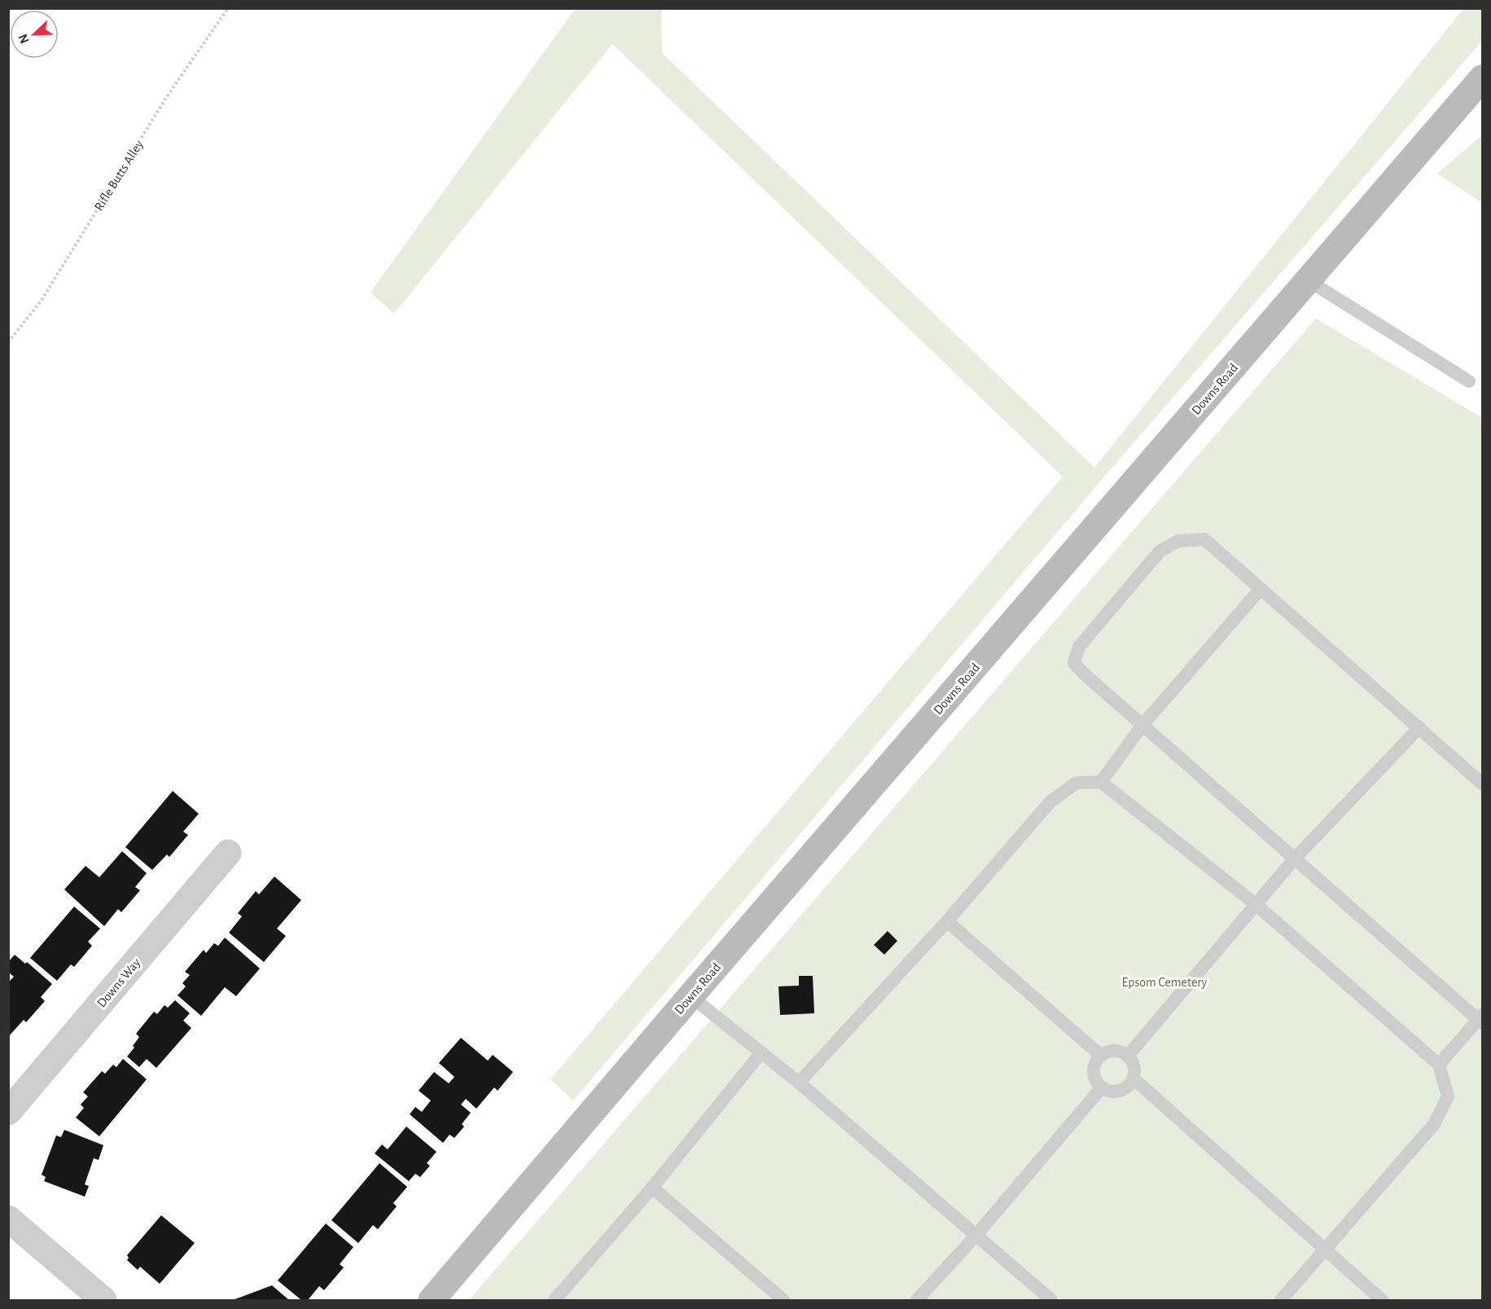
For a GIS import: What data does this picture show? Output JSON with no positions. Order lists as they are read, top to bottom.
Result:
{
  "streets": {
    "main road": ["Downs Road"],
    "street": ["Downs Way"],
    "path": ["Rifle Butts Alley"]
  },
  "parks": ["Epsom Cemetery"],
  "north": "bottom left"
}
